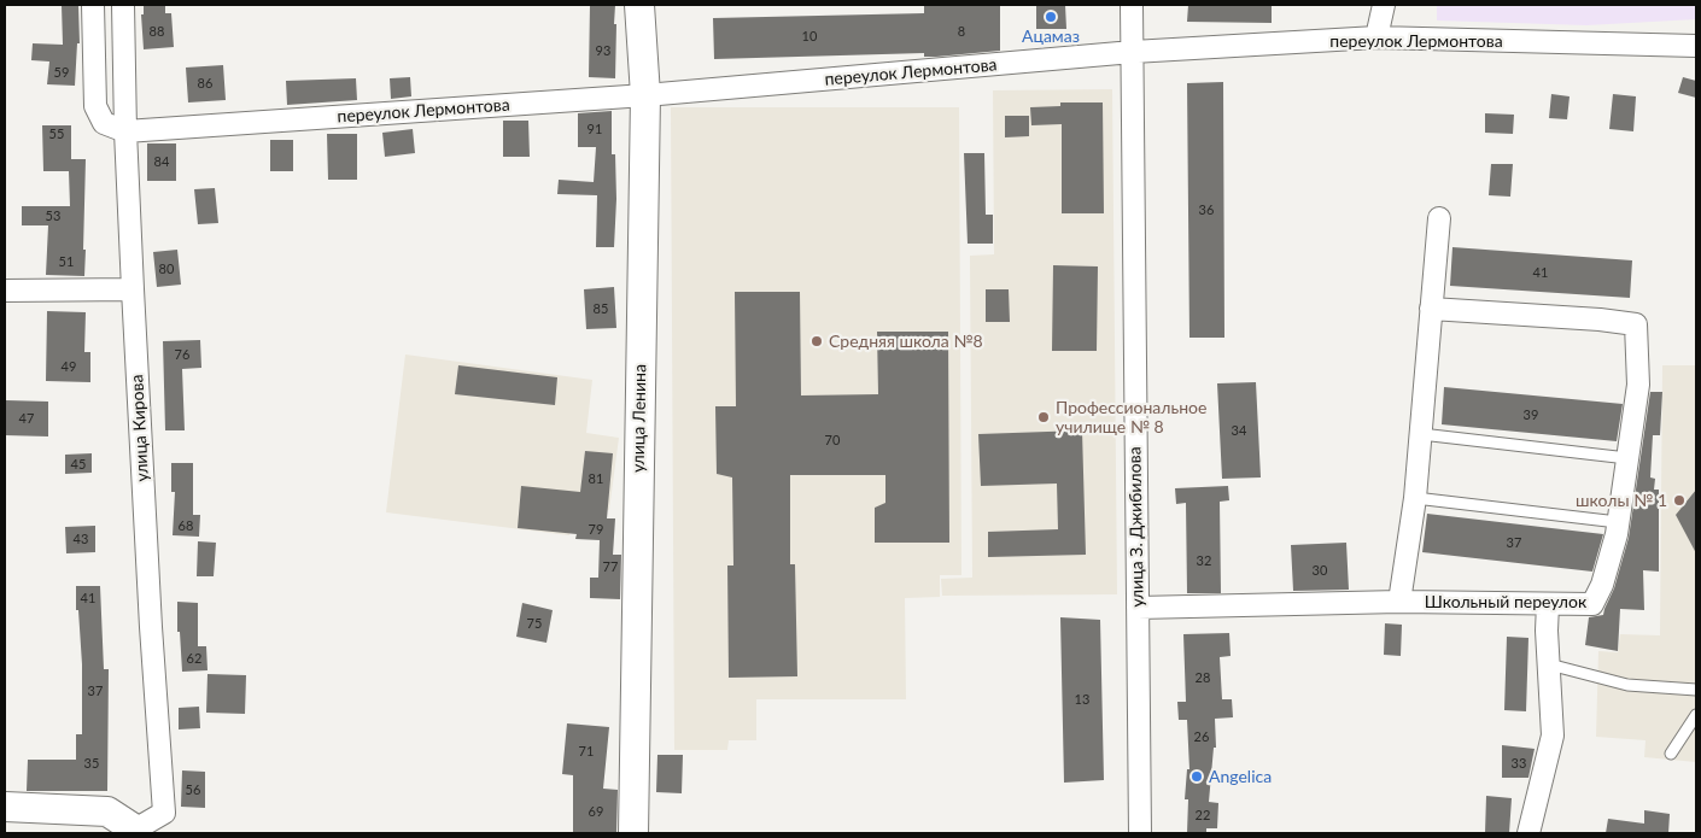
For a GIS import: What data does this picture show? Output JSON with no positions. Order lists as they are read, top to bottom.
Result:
{
  "streets": {
    "street": [
      "переулок Лермонтова",
      "улица Ленина",
      "улица Кирова",
      "улица З. Джибилова",
      "Школьный переулок"
    ]
  },
  "crossings": [
    ["переулок Лермонтова", "улица Ленина"],
    ["переулок Лермонтова", "улица Кирова"],
    ["переулок Лермонтова", "улица З. Джибилова"],
    ["улица З. Джибилова", "Школьный переулок"]
  ],
  "places": [
    "Ацамаз",
    "Средняя школа №8",
    "Профессиональное училище № 8",
    "школы № 1",
    "Angelica"
  ],
  "house_numbers": [
    "88",
    "8",
    "10",
    "93",
    "59",
    "86",
    "91",
    "55",
    "84",
    "36",
    "53",
    "51",
    "80",
    "41",
    "85",
    "76",
    "49",
    "39",
    "47",
    "34",
    "70",
    "45",
    "81",
    "68",
    "79",
    "43",
    "37",
    "32",
    "77",
    "30",
    "41",
    "75",
    "62",
    "28",
    "37",
    "13",
    "26",
    "71",
    "35",
    "33",
    "56",
    "69",
    "22"
  ]
}
